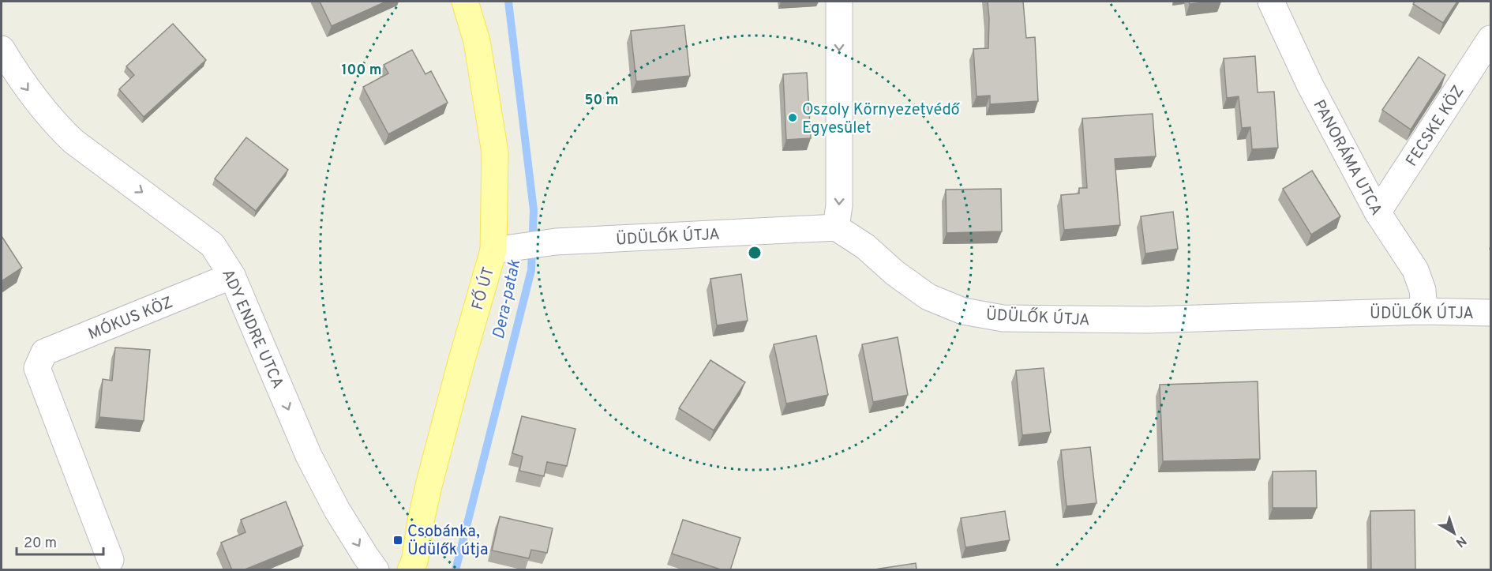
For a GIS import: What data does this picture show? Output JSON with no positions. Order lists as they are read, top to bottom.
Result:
{
  "streets": {
    "main road": ["FŐ ÚT"],
    "street": [
      "FECSKE KÖZ",
      "PANORÁMA UTCA",
      "ÜDÜLŐK ÚTJA",
      "MÓKUS KÖZ",
      "ADY ENDRE UTCA"
    ]
  },
  "crossings": [
    ["FECSKE KÖZ", "PANORÁMA UTCA"],
    ["PANORÁMA UTCA", "ÜDÜLŐK ÚTJA"],
    ["ÜDÜLŐK ÚTJA", "FŐ ÚT"],
    ["MÓKUS KÖZ", "ADY ENDRE UTCA"]
  ],
  "one_way": ["ADY ENDRE UTCA"],
  "water": ["Dera-patak"],
  "places": {
    "other": ["Oszoly Környezetvédő Egyesület"],
    "transit": ["Csobánka, Üdülők útja"]
  },
  "scale_bar": "20 m",
  "north": "bottom right",
  "rings": ["100 m", "50 m"]
}
